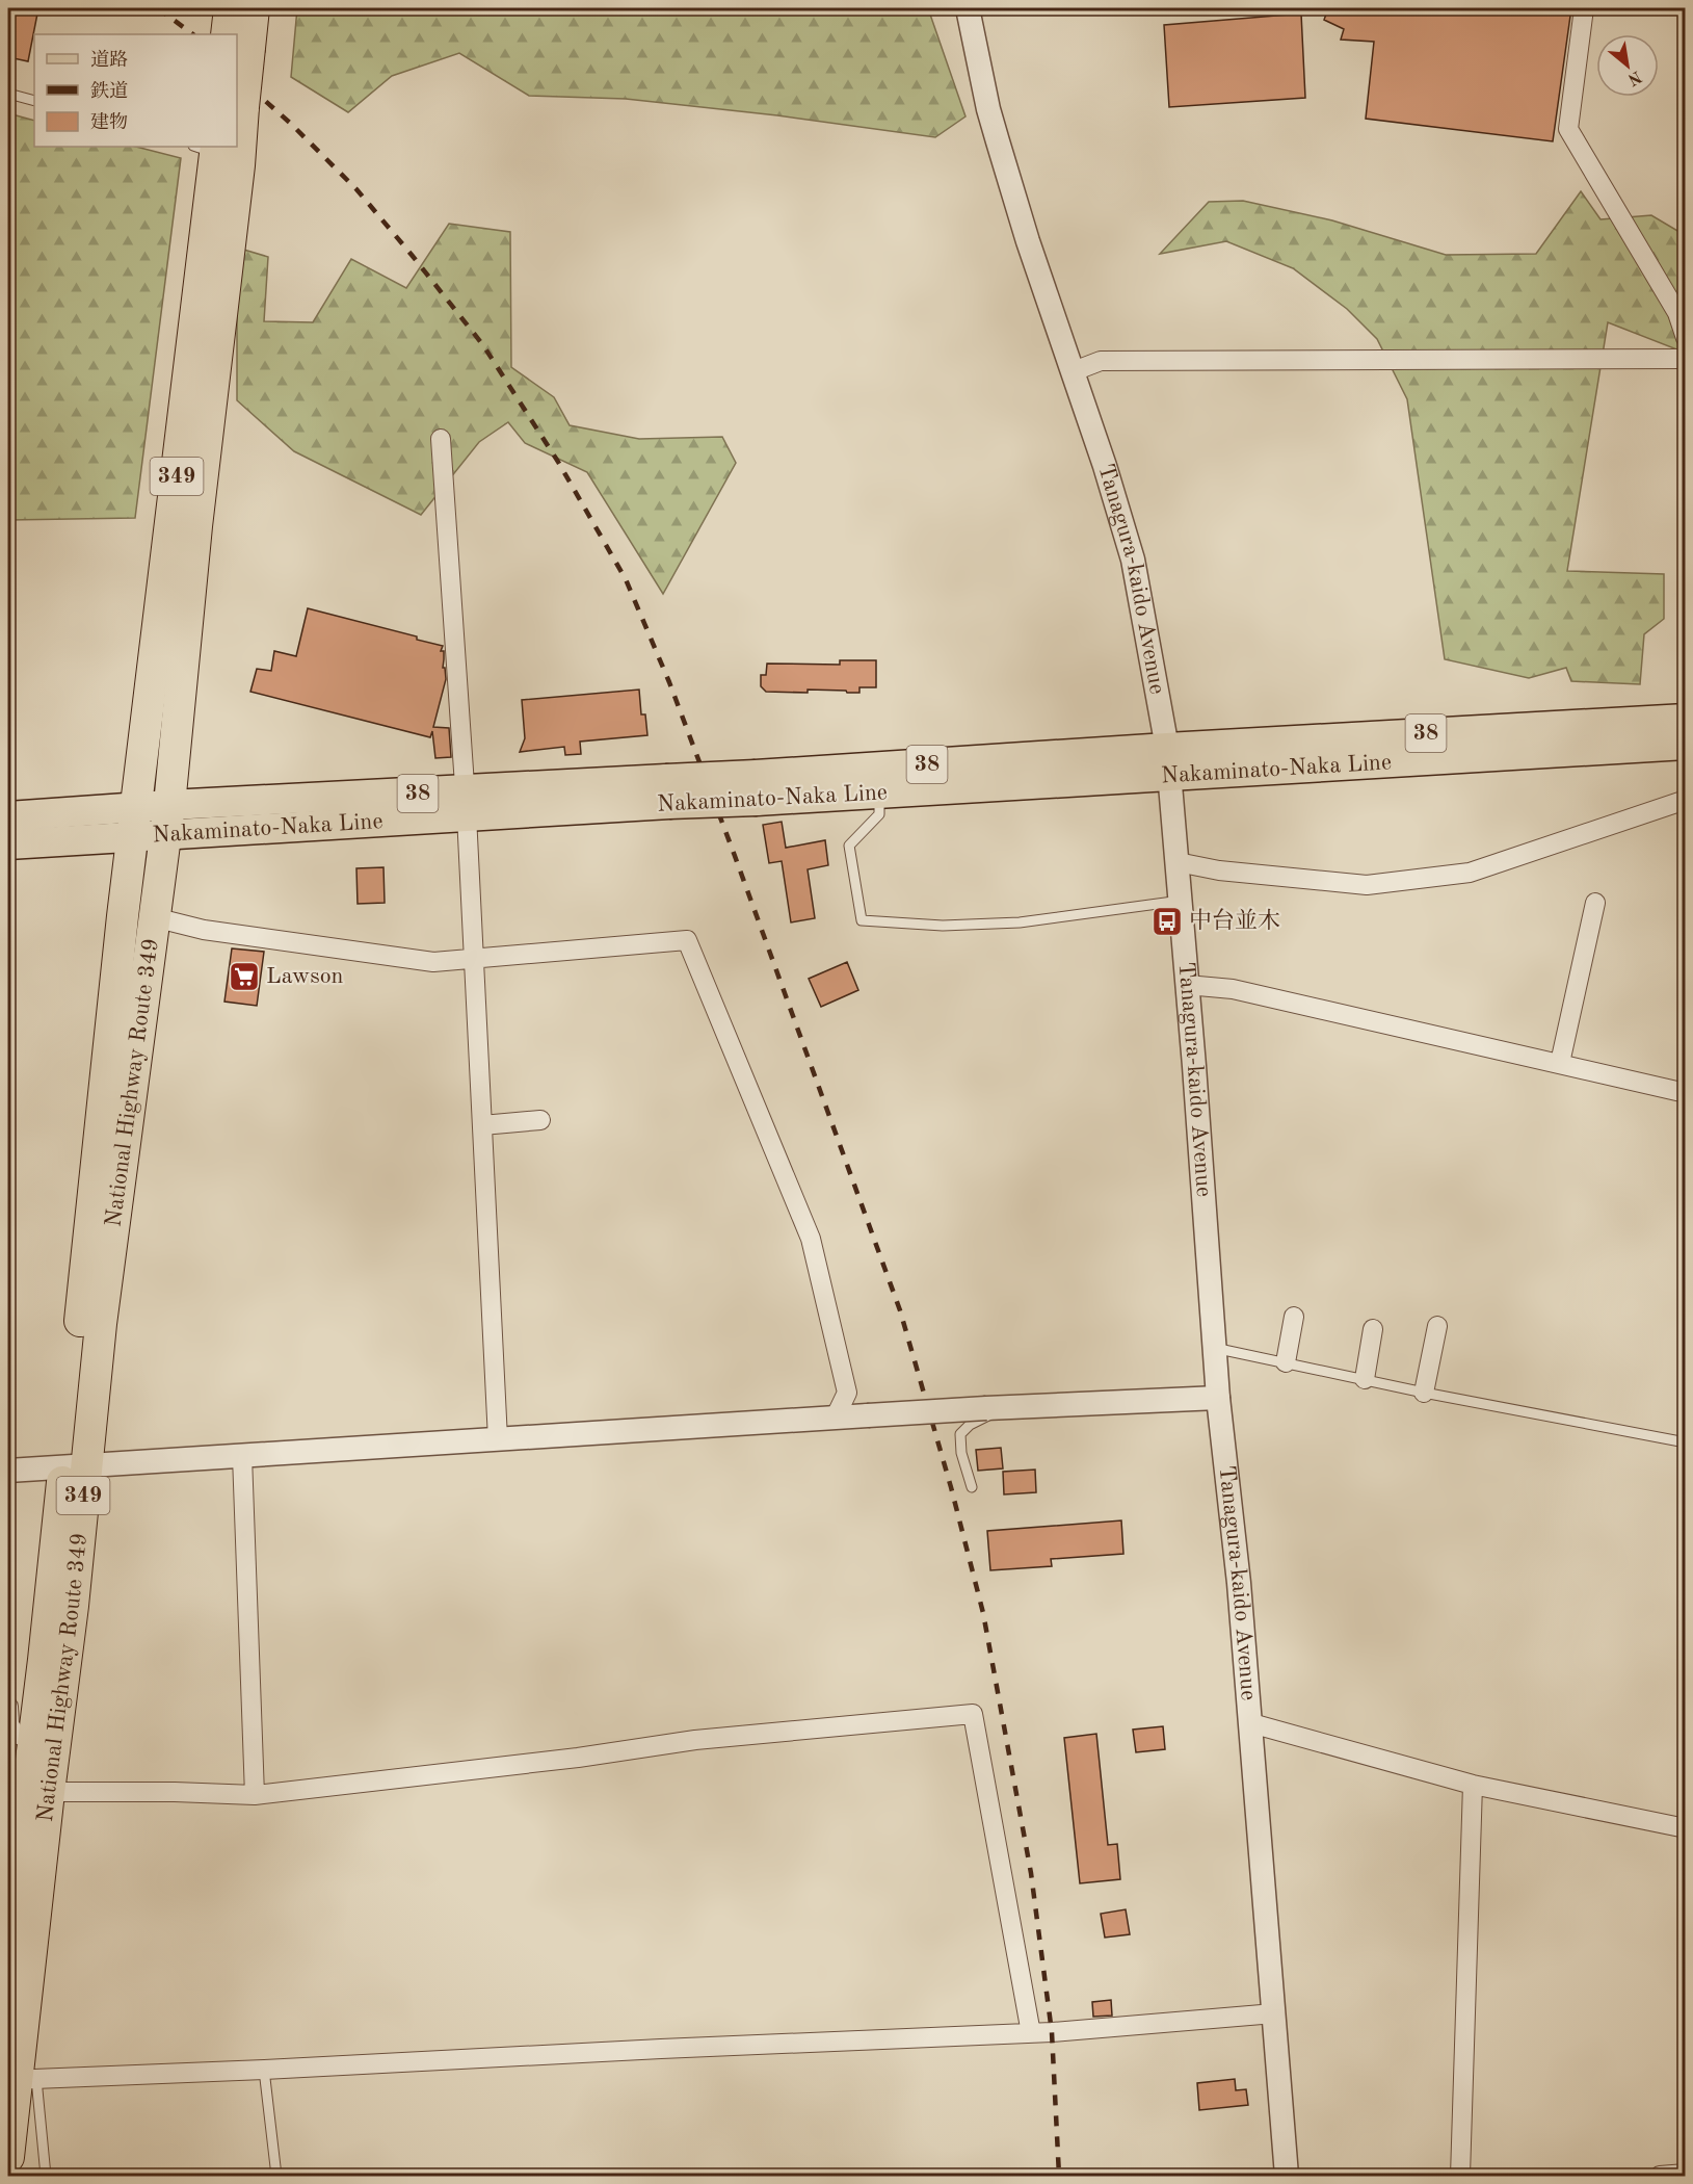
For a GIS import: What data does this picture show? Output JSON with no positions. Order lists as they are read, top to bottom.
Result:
{
  "streets": {
    "highway": ["349", "National Highway Route 349"],
    "main road": ["38", "Nakaminato-Naka Line"],
    "street": ["Tanagura-kaido Avenue"]
  },
  "crossings": [
    ["Tanagura-kaido Avenue", "Nakaminato-Naka Line"],
    ["Nakaminato-Naka Line", "National Highway Route 349"]
  ],
  "places": {
    "bus stop": ["中台並木"],
    "supermarket": ["Lawson"]
  },
  "legend": ["道路", "鉄道", "建物"],
  "north": "bottom right"
}
